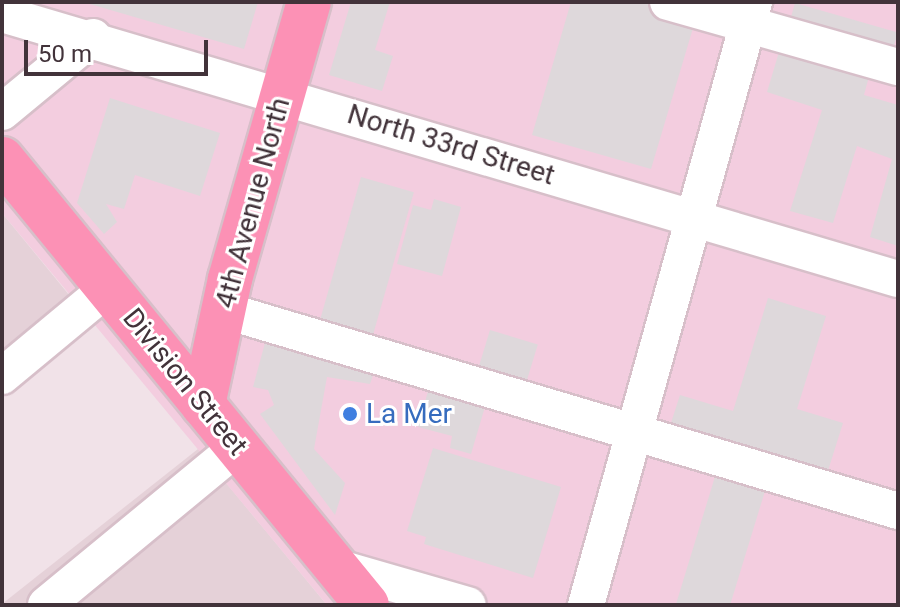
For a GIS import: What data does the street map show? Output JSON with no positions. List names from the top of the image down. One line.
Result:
{"streets":{"main road":["4th Avenue North","Division Street"],"street":["North 33rd Street"]},"crossings":[["North 33rd Street","4th Avenue North"],["4th Avenue North","Division Street"]],"places":["La Mer"],"scale_bar":"50 m"}
